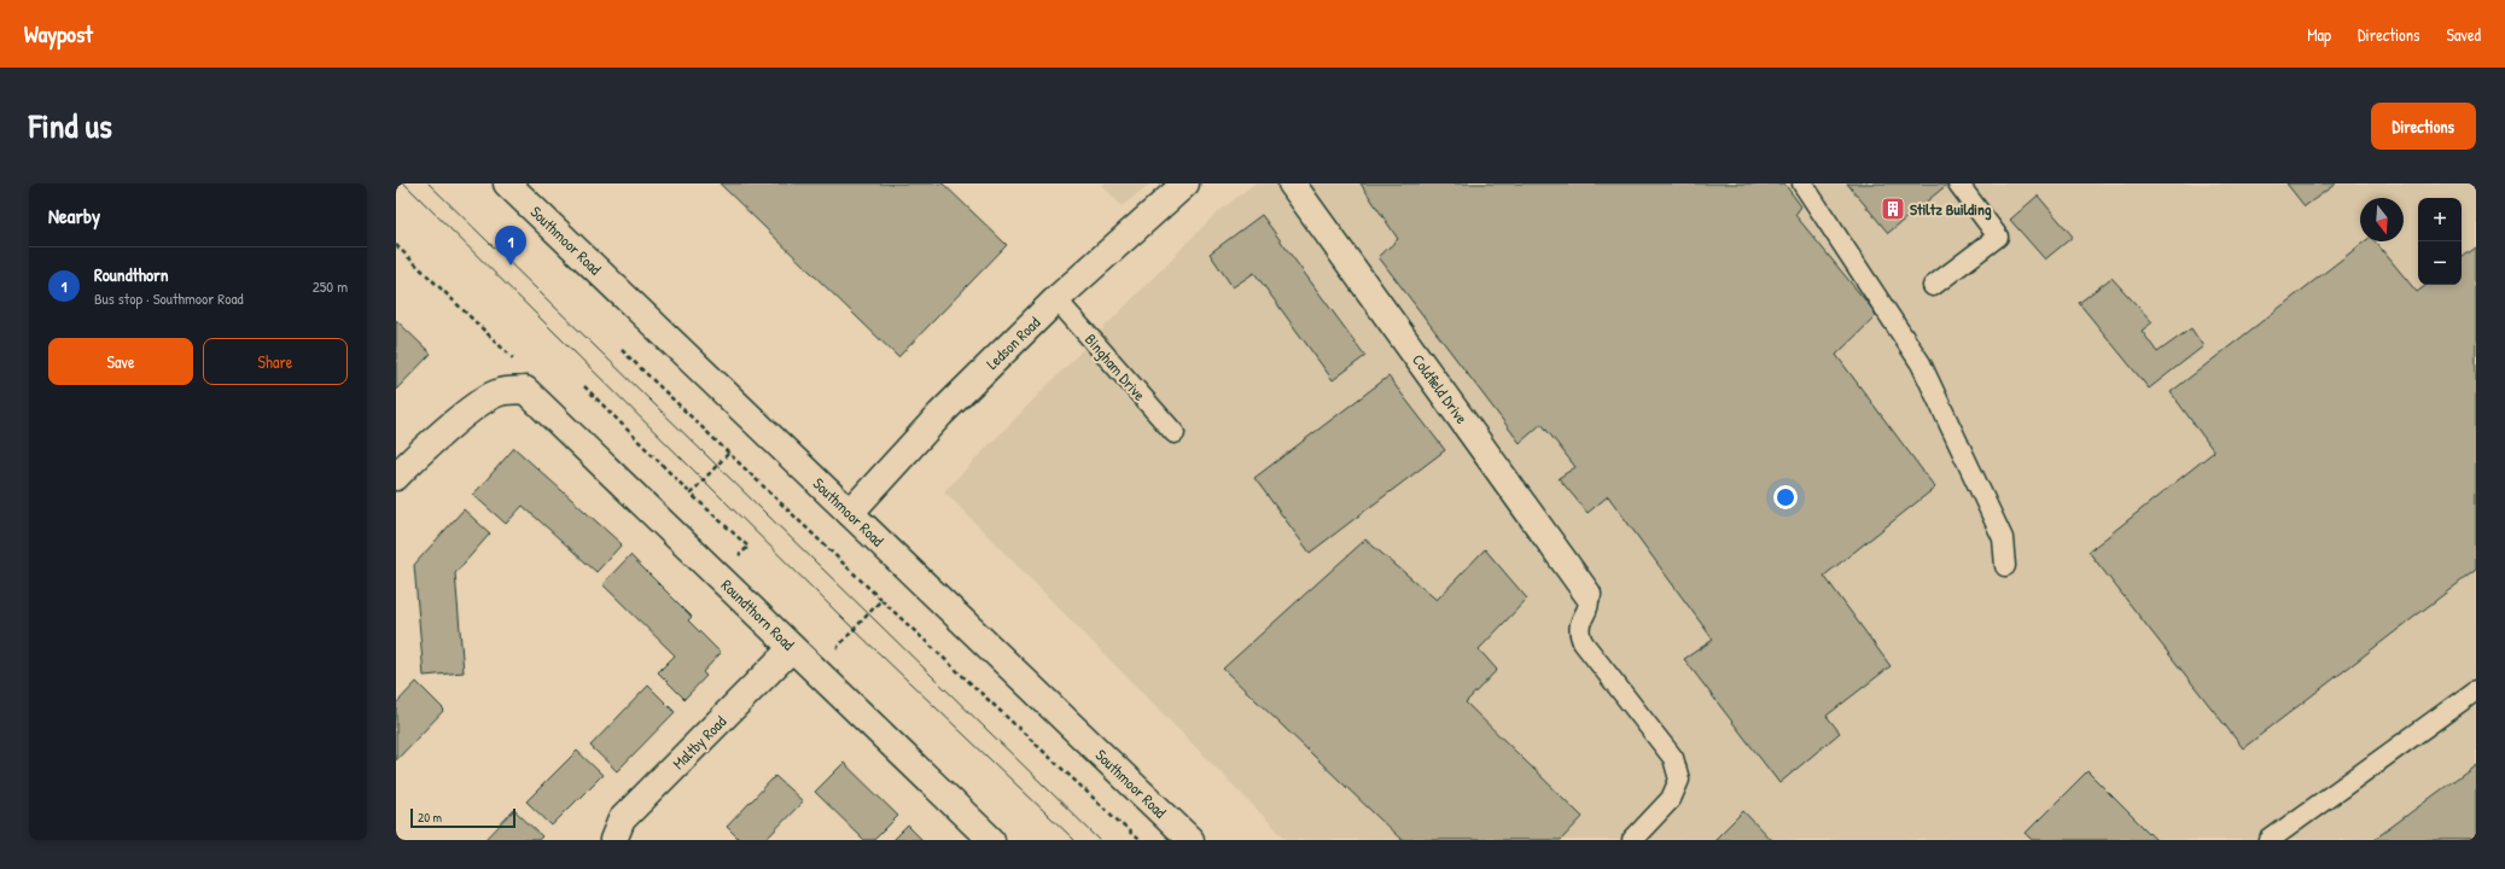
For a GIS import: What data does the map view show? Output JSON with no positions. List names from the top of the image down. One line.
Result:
{"streets":{"street":["Southmoor Road","Ledson Road","Coldfield Drive","Roundthorn Road","Maltby Road"],"lane":["Bingham Drive"]},"crossings":[["Southmoor Road","Ledson Road"],["Ledson Road","Bingham Drive"],["Roundthorn Road","Maltby Road"]],"places":{"building":["Stiltz Building"]},"scale_bar":"20 m","north":"bottom","page":{"header":"Waypost","nav":["Map","Directions","Saved"],"title":"Find us","buttons":["Directions",["Save","Share"]],"heading":"Nearby","map_buttons":["+","−"],"pins":"1","list":[{"mark":"1","name":"Roundthorn","note":"Bus stop · Southmoor Road","value":"250 m"}],"scale":"20 m"}}
